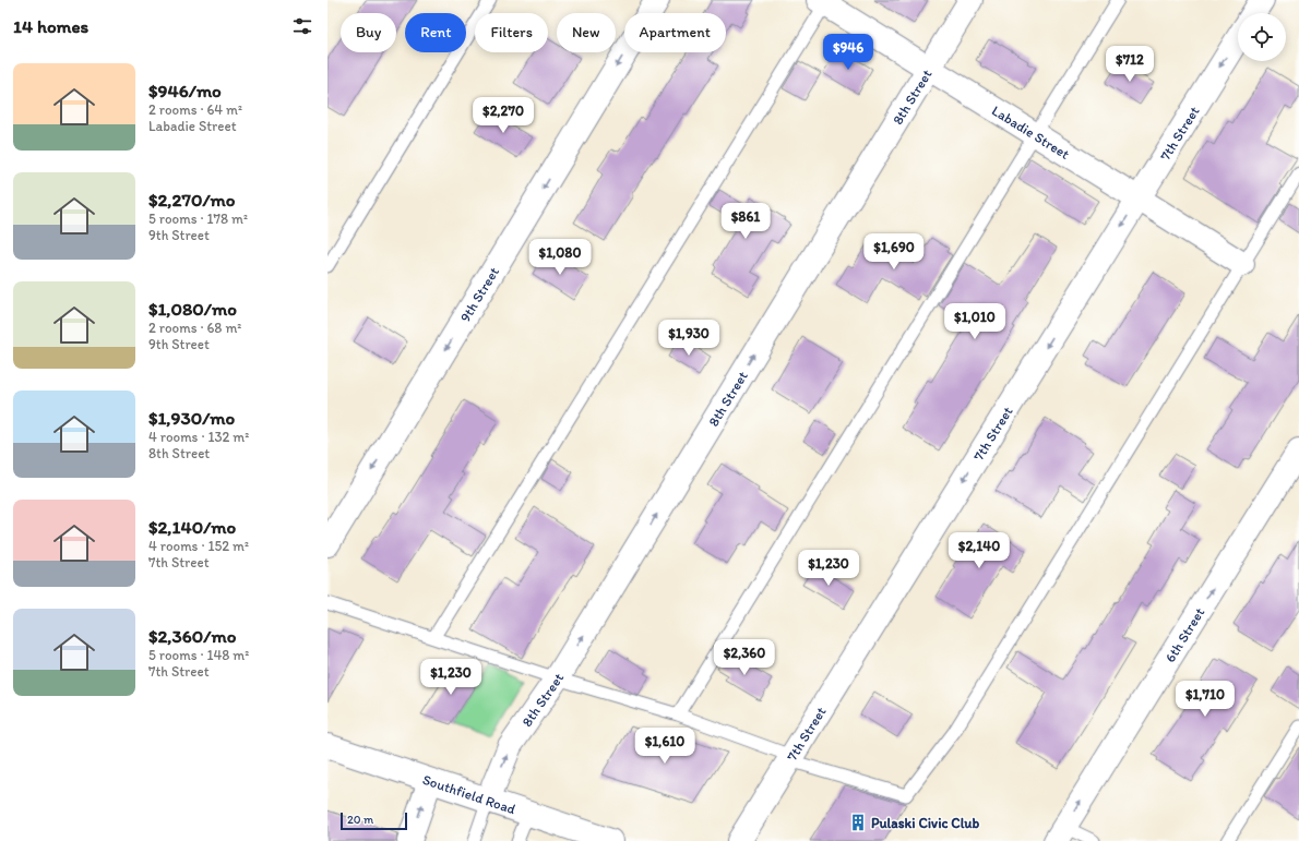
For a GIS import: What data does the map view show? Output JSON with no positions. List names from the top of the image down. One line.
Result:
{"streets":{"street":["8th Street","Labadie Street","7th Street","9th Street","6th Street","Southfield Road"]},"crossings":[["8th Street","Labadie Street"],["8th Street","Southfield Road"],["Labadie Street","7th Street"]],"one_way":["8th Street","7th Street","9th Street","6th Street"],"places":{"building":["Pulaski Civic Club"]},"scale_bar":"20 m","page":{"heading":"14 homes","chip":["Buy","Rent","Filters","New","Apartment"],"price":["$946","$712","$2,270","$861","$1,690","$1,080","$1,010","$1,930","$2,140","$1,230","$2,360","$1,230","$1,710","$1,610"],"list":[{"name":"$946/mo","note":"2 rooms · 64 m² · Labadie Street"},{"name":"$2,270/mo","note":"5 rooms · 178 m² · 9th Street"},{"name":"$1,080/mo","note":"2 rooms · 68 m² · 9th Street"},{"name":"$1,930/mo","note":"4 rooms · 132 m² · 8th Street"},{"name":"$2,140/mo","note":"4 rooms · 152 m² · 7th Street"},{"name":"$2,360/mo","note":"5 rooms · 148 m² · 7th Street"}],"scale":"20 m"}}
